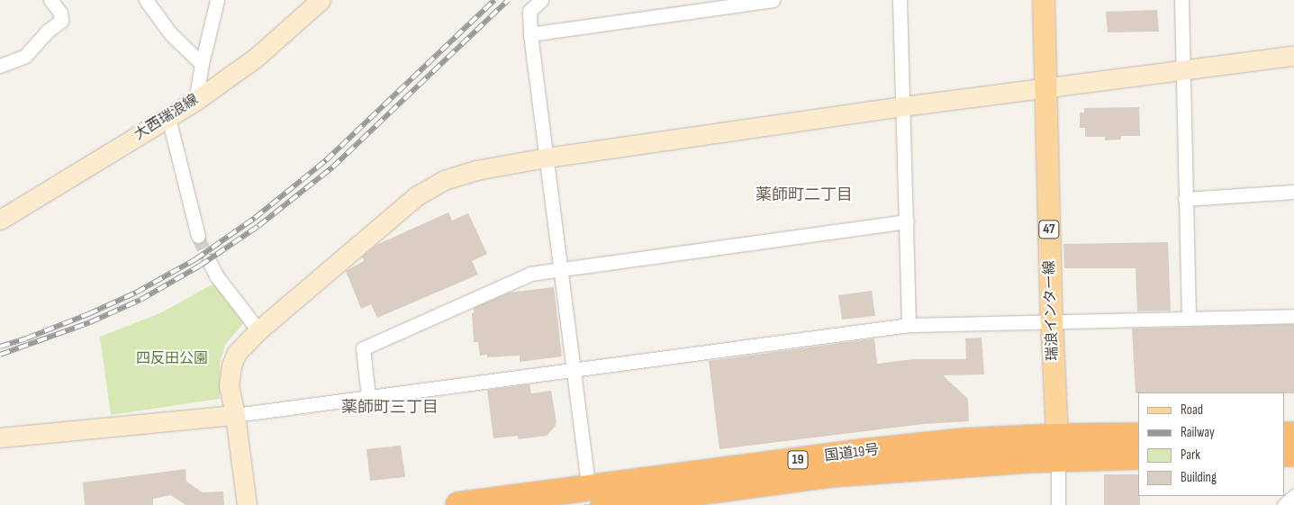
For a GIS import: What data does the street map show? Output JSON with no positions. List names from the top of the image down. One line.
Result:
{"streets":{"highway":["国道19号","19"],"main road":["47","瑞浪インター線"],"street":["大西瑞浪線"]},"crossings":[["瑞浪インター線","国道19号"]],"districts":["薬師町二丁目","薬師町三丁目"],"parks":["四反田公園"],"legend":["Road","Railway","Park","Building"]}
